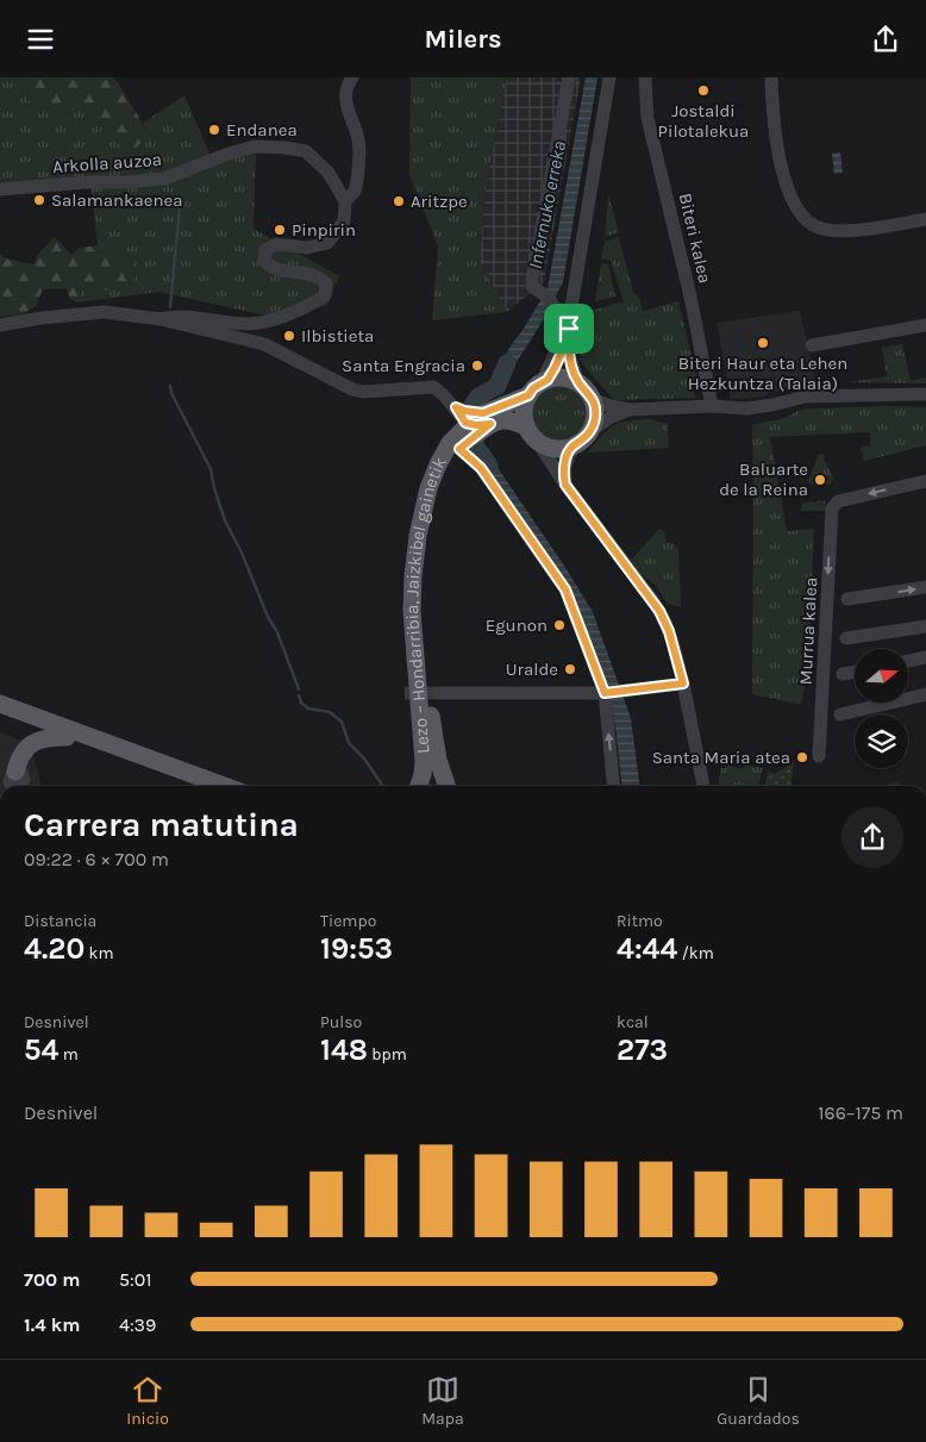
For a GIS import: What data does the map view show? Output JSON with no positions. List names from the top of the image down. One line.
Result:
{"streets":{"main road":["Lezo – Hondarribia, Jaizkibel gainetik"],"street":["Arkolla auzoa","Biteri kalea","Murrua kalea"]},"one_way":["Murrua kalea"],"water":["Infernuko erreka"],"places":["Jostaldi Pilotalekua","Endanea","Salamankaenea","Aritzpe","Pinpirin","Ilbistieta","Biteri Haur eta Lehen Hezkuntza (Talaia)","Santa Engracia","Baluarte de la Reina","Egunon","Uralde","Santa Maria atea"],"north":"right","page":{"header":"Milers","heading":["Carrera matutina","09:22 · 6 × 700 m"],"stats":[["Distancia","4.20 km"],["Tiempo","19:53"],["Ritmo","4:44 /km"],["Desnivel","54 m"],["Pulso","148 bpm"],["kcal","273"]],"chart":["Desnivel","166–175 m"],"list":[{"name":"700 m","note":"5:01"},{"name":"1.4 km","note":"4:39"}],"tabs":["Inicio","Mapa","Guardados"]}}
